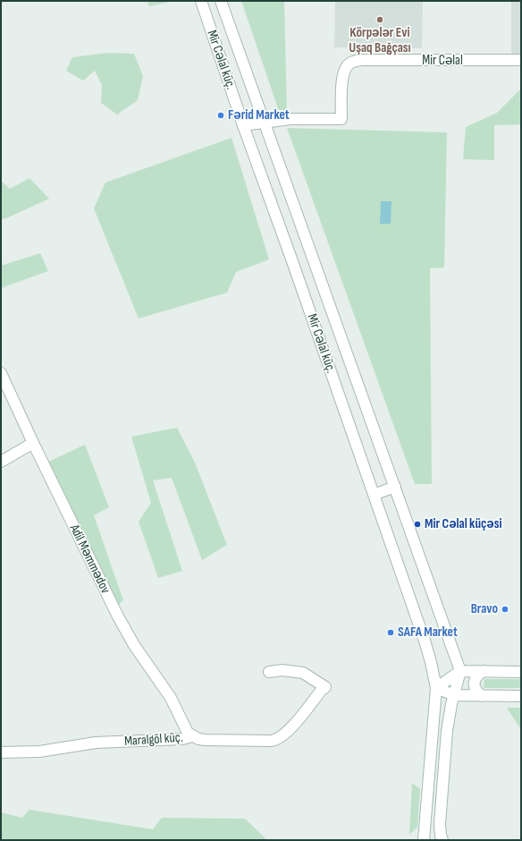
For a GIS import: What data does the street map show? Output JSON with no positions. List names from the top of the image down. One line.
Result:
{"streets":{"street":["Mir Cəlal küç.","Mir Cəlal","Adil Məmmədov","Maralgöl küç."]},"crossings":[["Mir Cəlal küç.","Mir Cəlal"],["Adil Məmmədov","Maralgöl küç."]],"places":["Körpələr Evi Uşaq Bağçası","Fərid Market","Mir Cəlal küçəsi","Bravo","SAFA Market"]}
